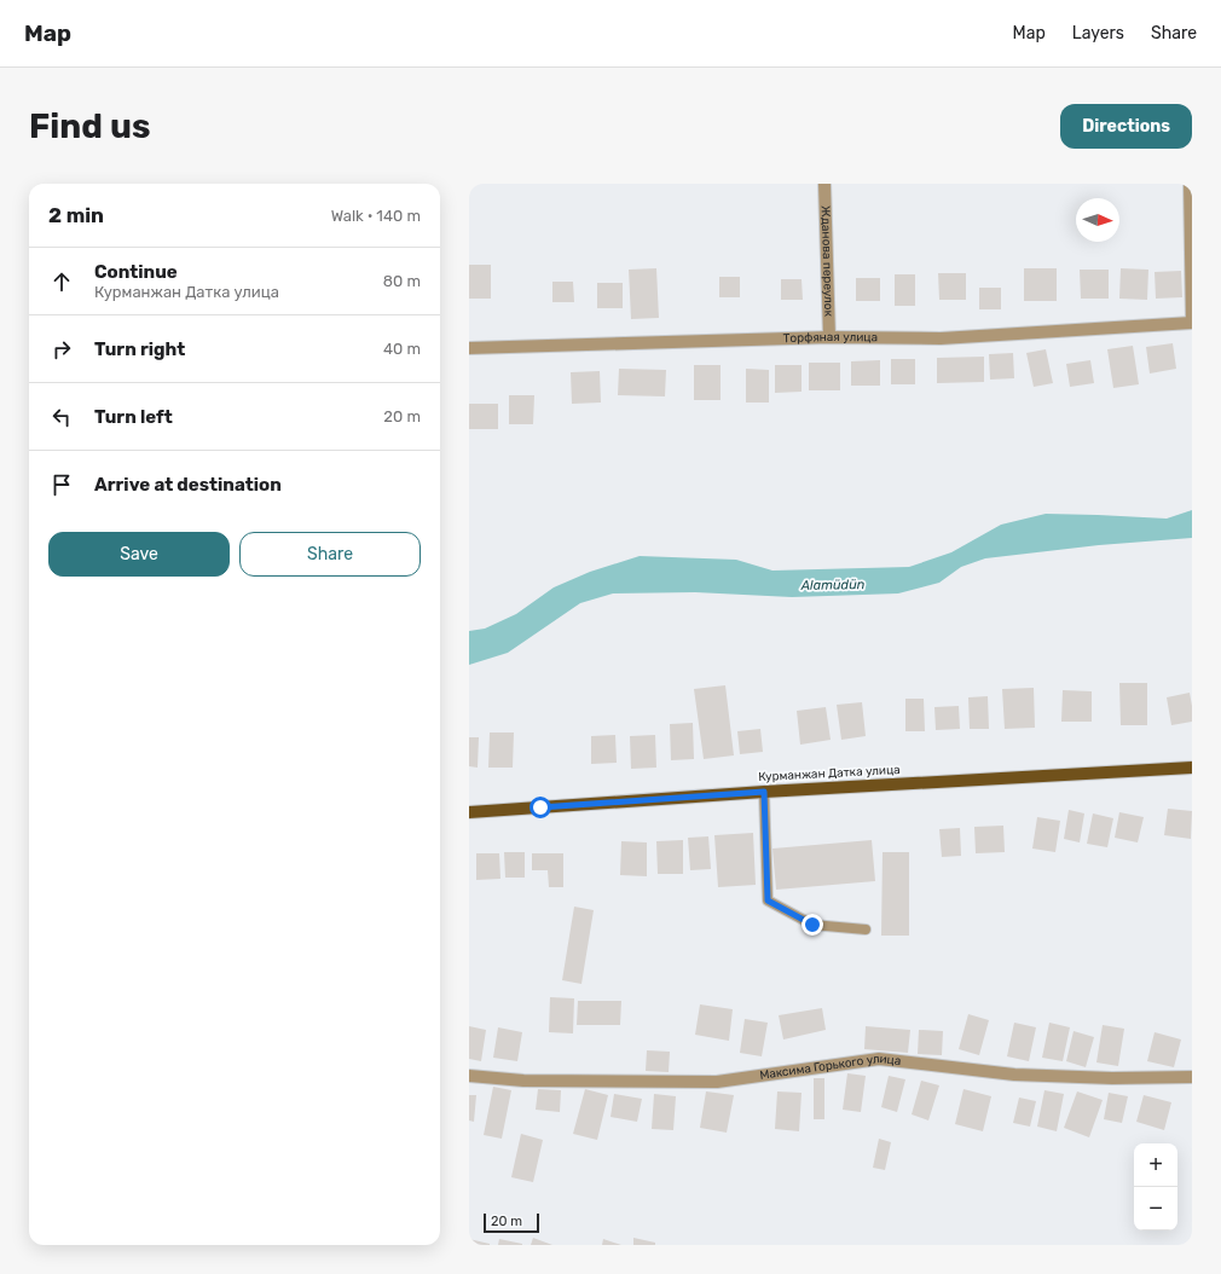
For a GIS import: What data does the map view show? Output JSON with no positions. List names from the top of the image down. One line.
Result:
{"streets":{"main road":["Курманжан Датка улица"],"street":["Жданова переулок","Торфяная улица","Максима Горького улица"]},"crossings":[["Жданова переулок","Торфяная улица"]],"water":["Alamüdün"],"scale_bar":"20 m","north":"right","page":{"header":"Map","nav":["Map","Layers","Share"],"buttons":["Directions",["Save","Share"]],"title":"Find us","heading":["2 min","Walk · 140 m"],"list":[["Continue","Курманжан Датка улица","80 m"],["Turn right","40 m"],["Turn left","20 m"],"Arrive at destination"],"map_buttons":["+","−"],"scale":"20 m"}}
